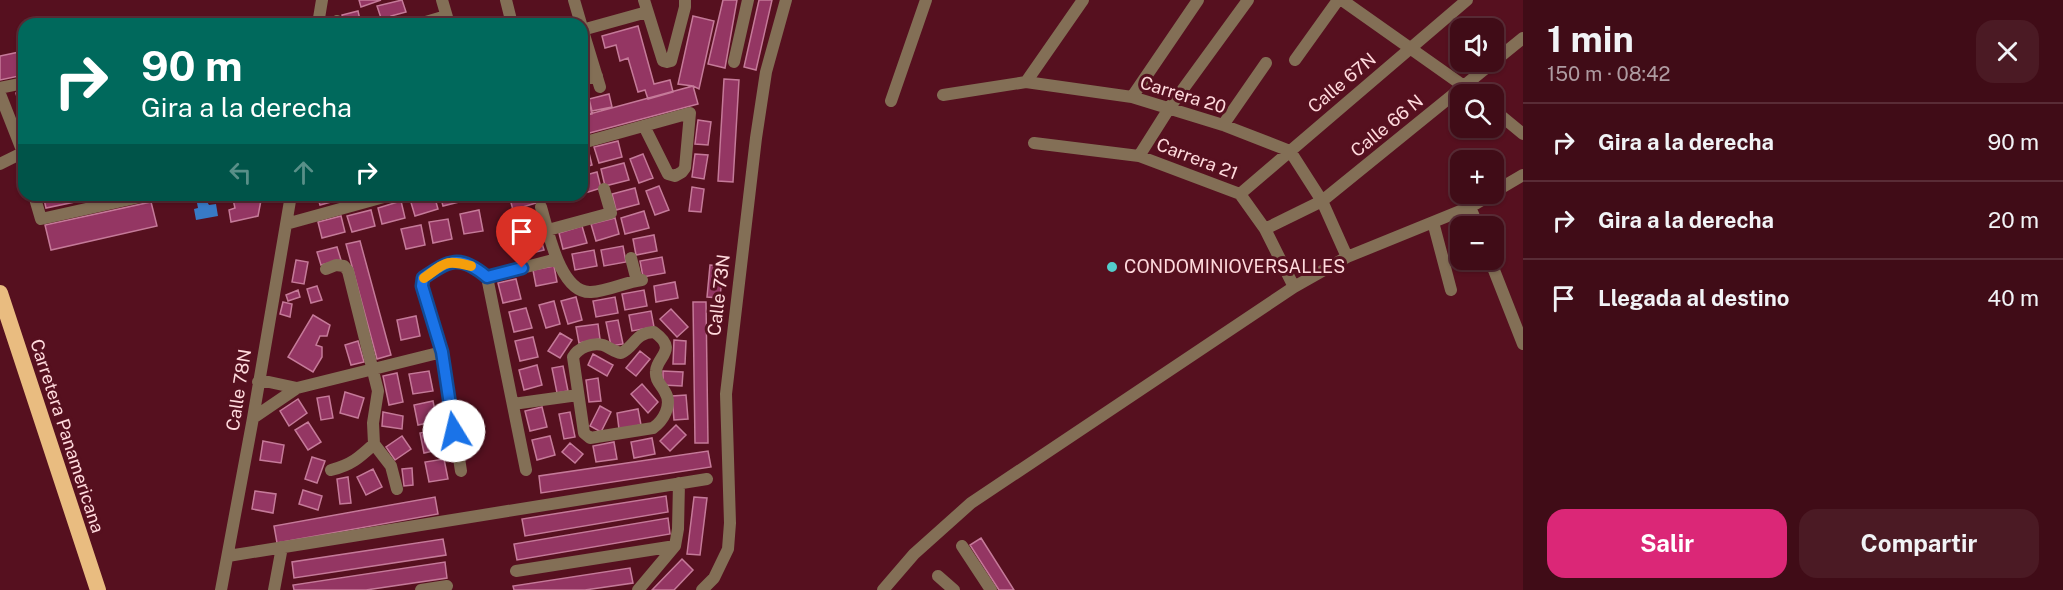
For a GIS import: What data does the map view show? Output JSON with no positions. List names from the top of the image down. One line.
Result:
{"streets":{"highway":["Carretera Panamericana"],"street":["Calle 67N","Carrera 20","Calle 66 N","Carrera 21","Calle 73N","Calle 78N"]},"crossings":[["Calle 67N","Carrera 20"],["Calle 67N","Carrera 21"],["Calle 66 N","Carrera 21"]],"places":["CONDOMINIOVERSALLES"],"page":{"heading":["1 min","150 m · 08:42"],"map_buttons":["+","−"],"turn":["90 m","Gira a la derecha"],"list":[{"name":"Gira a la derecha","value":"90 m"},{"name":"Gira a la derecha","value":"20 m"},{"name":"Llegada al destino","value":"40 m"}],"buttons":["Salir","Compartir"]}}
